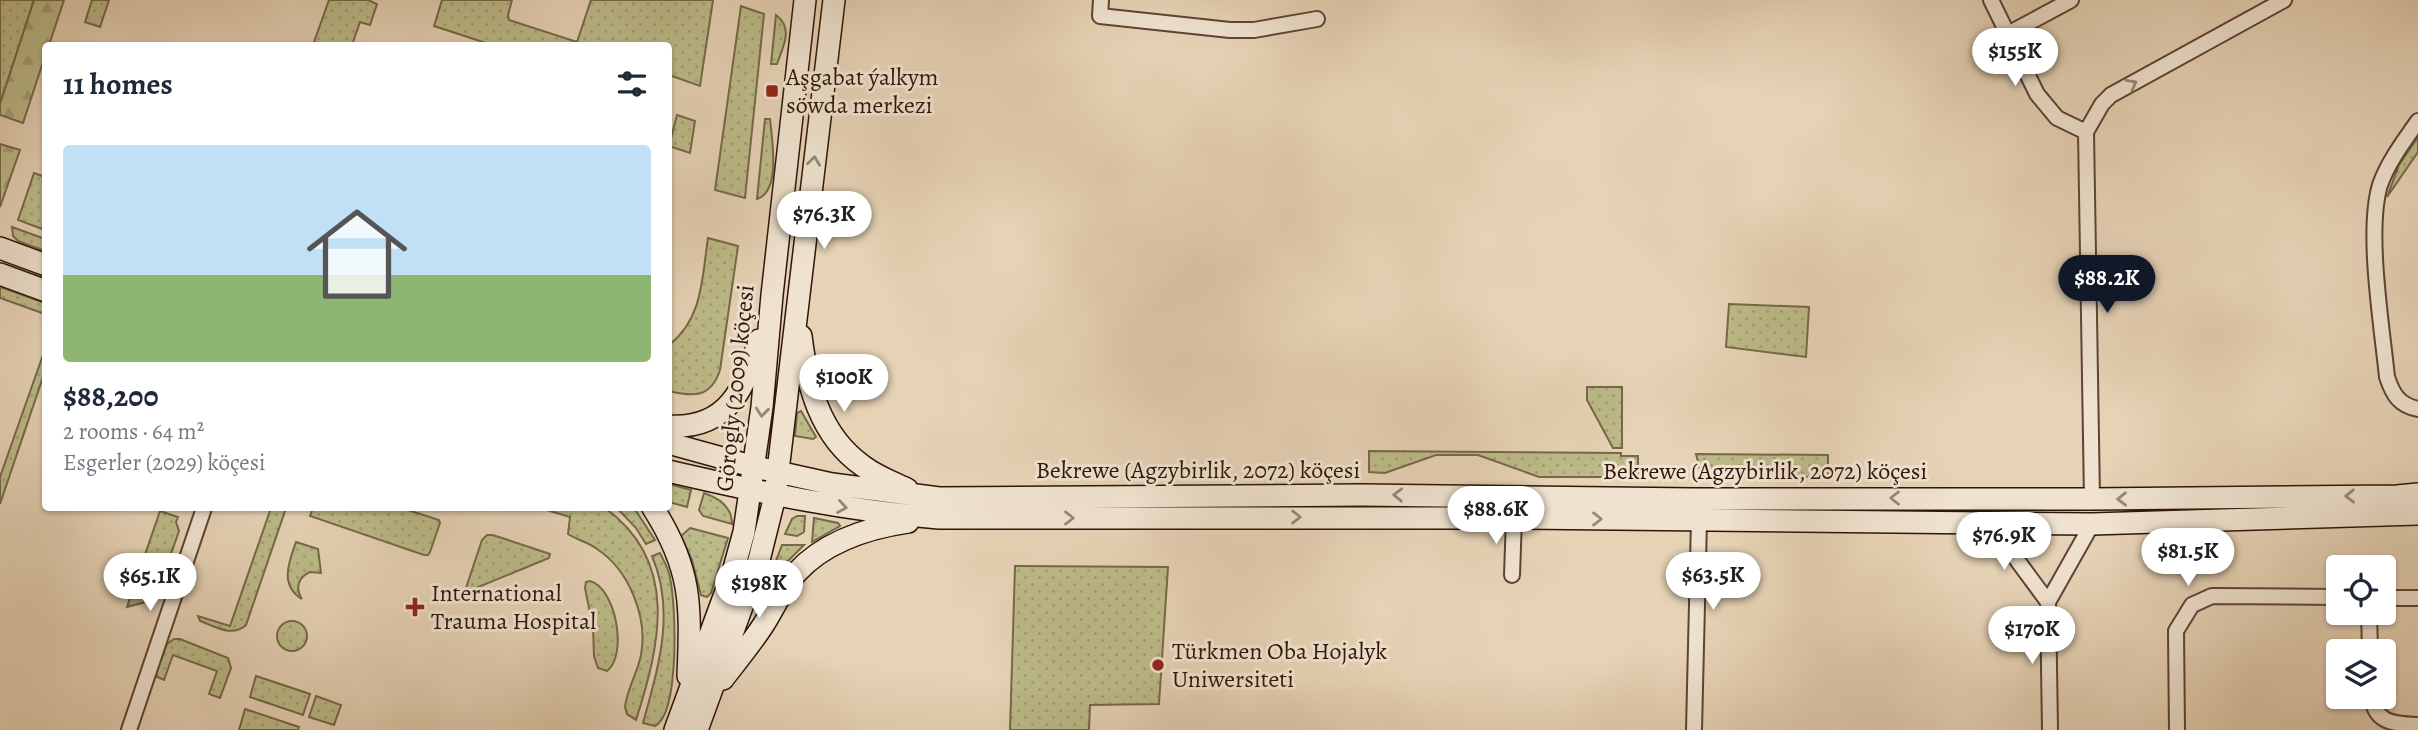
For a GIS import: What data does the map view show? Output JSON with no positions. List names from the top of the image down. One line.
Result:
{"streets":{"main road":["Görogly (2009) köçesi","Bekrewe (Agzybirlik, 2072) köçesi"]},"crossings":[["Görogly (2009) köçesi","Bekrewe (Agzybirlik, 2072) köçesi"]],"places":{"transit":["Aşgabat ýalkym söwda merkezi"],"health":["International Trauma Hospital"],"other":["Türkmen Oba Hojalyk Uniwersiteti"]},"page":{"price":["$155K","$76.3K","$88.2K","$100K","$88.6K","$76.9K","$81.5K","$63.5K","$65.1K","$198K","$170K"],"heading":"11 homes","list":[{"name":"$88,200","note":"2 rooms · 64 m² · Esgerler (2029) köçesi"}]}}
